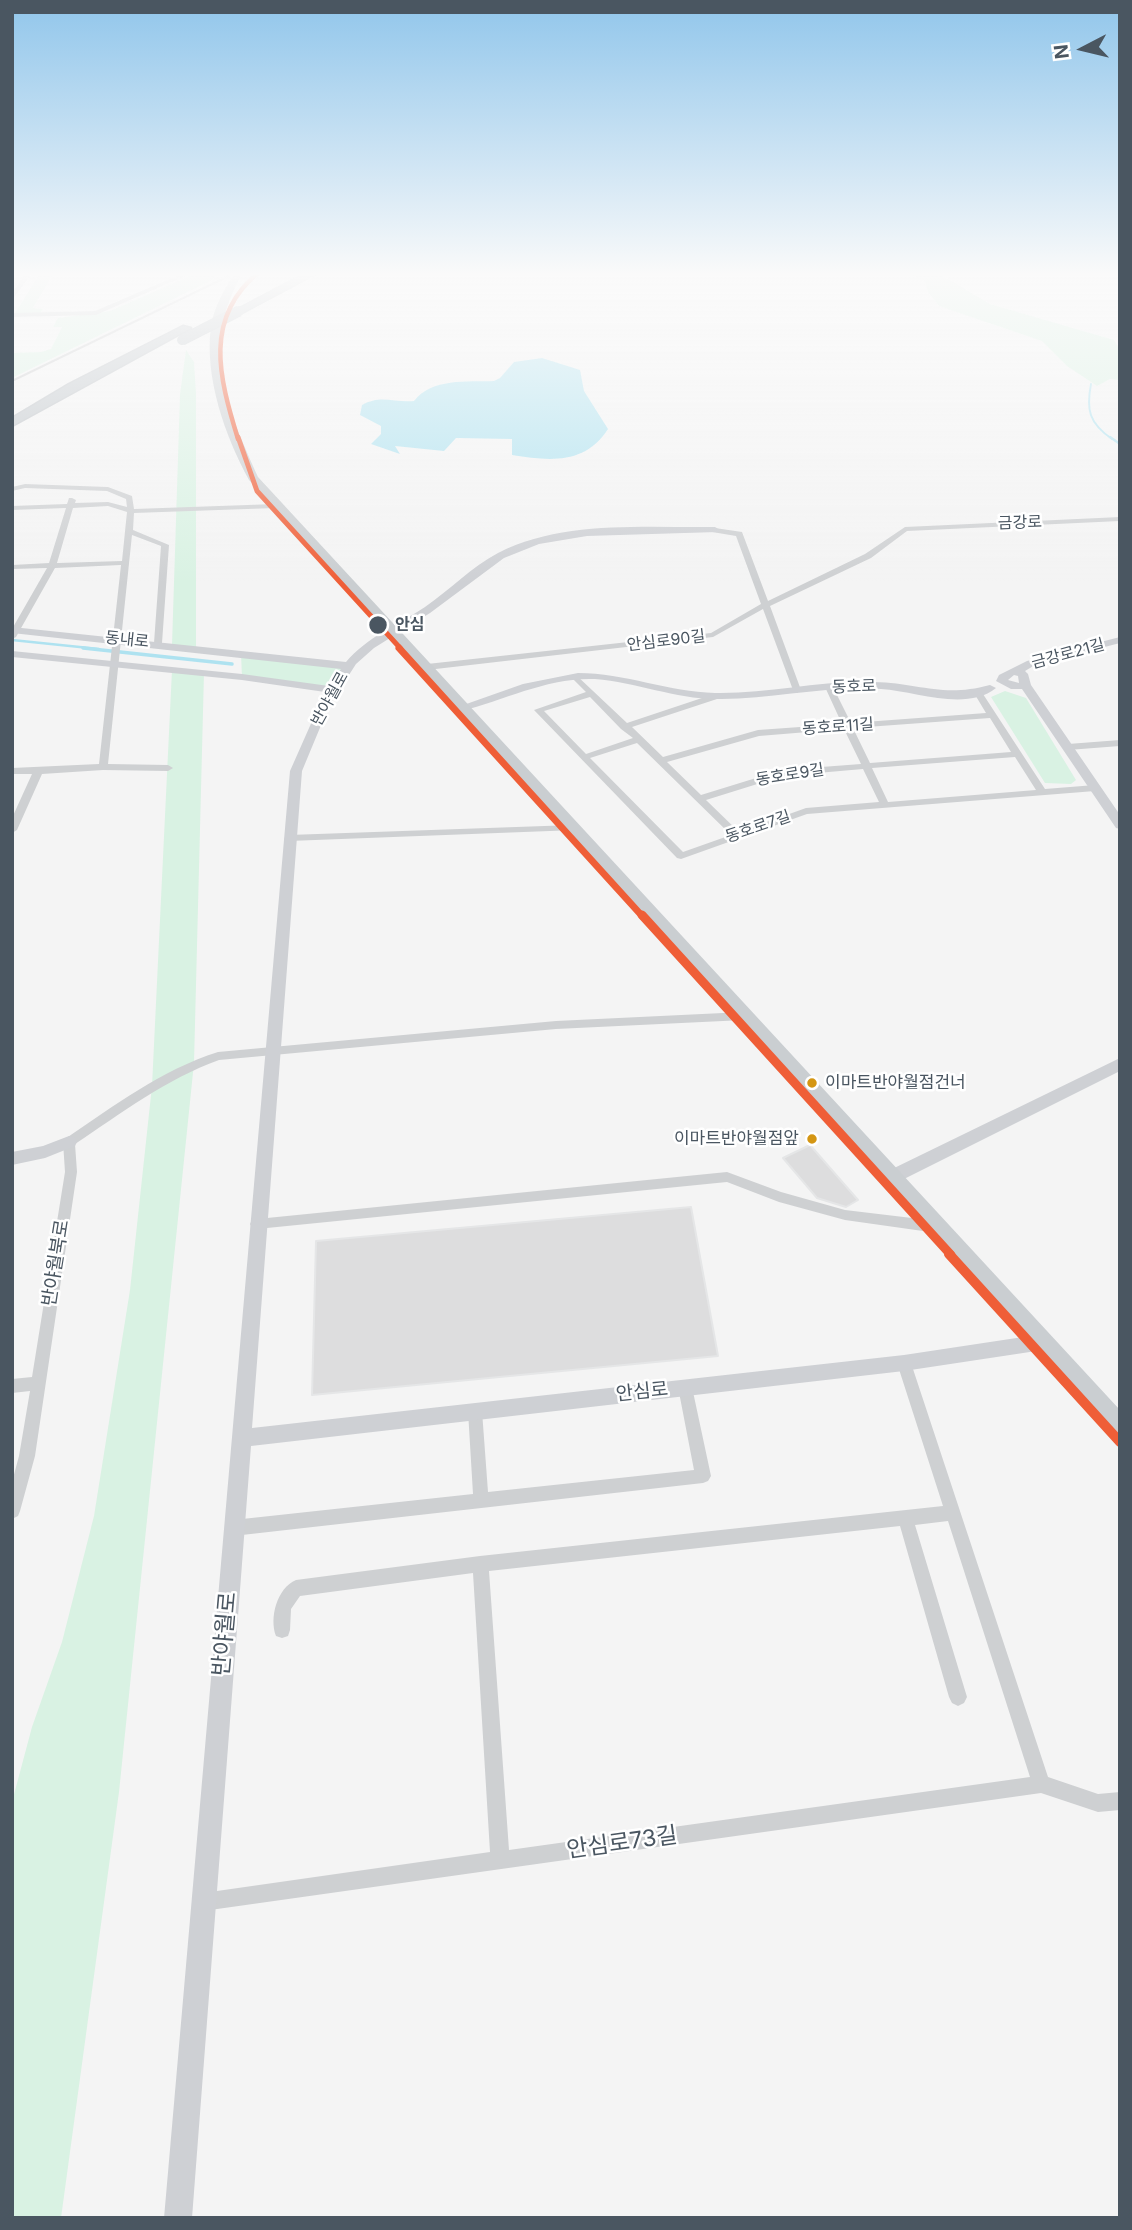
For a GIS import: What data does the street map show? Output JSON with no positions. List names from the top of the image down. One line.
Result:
{"streets":{"street":["금강로","동내로","안심로90길","금강로21길","동호로","반야월로","동호로11길","동호로9길","동호로7길","반야월북로","안심로","안심로73길"]},"crossings":[["금강로","안심로90길"],["동내로","반야월로"],["금강로21길","동호로"],["반야월로","안심로"],["반야월로","안심로73길"]],"places":["안심","이마트반야월점건너","이마트반야월점앞"],"north":"left"}
